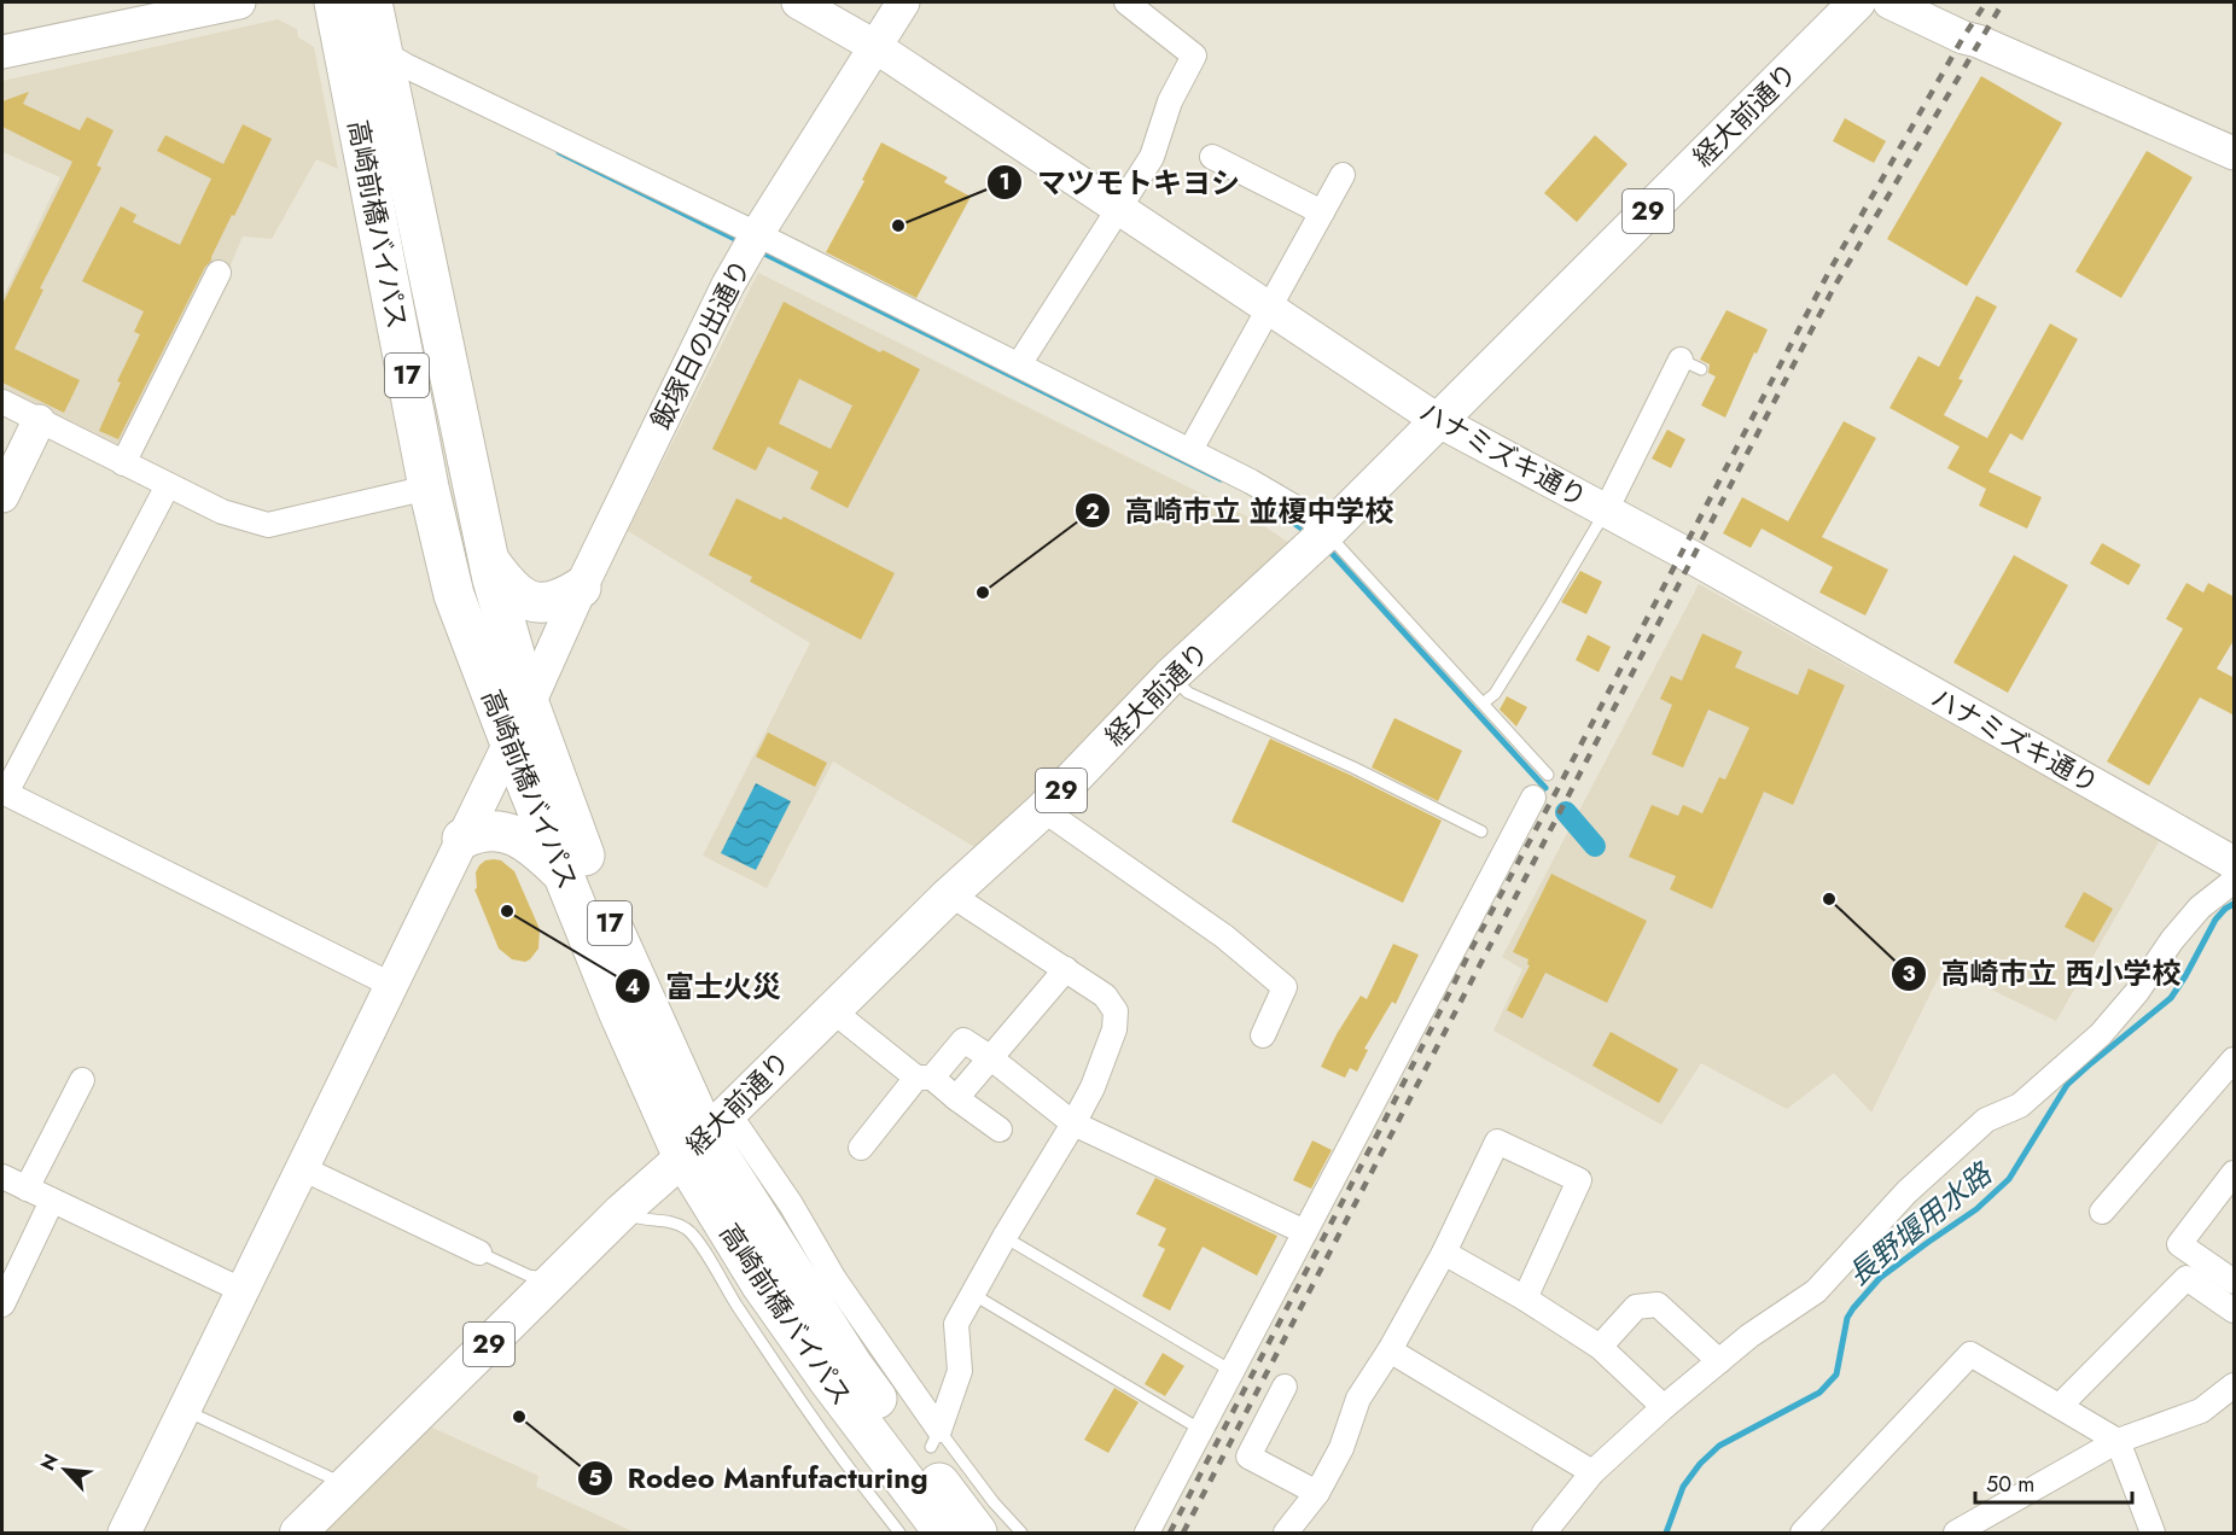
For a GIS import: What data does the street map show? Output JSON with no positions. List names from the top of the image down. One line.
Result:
{"streets":{"highway":["高崎前橋バイパス","17"],"main road":["経大前通り","29"],"street":["飯塚日の出通り","ハナミズキ通り"]},"crossings":[["経大前通り","高崎前橋バイパス"],["経大前通り","ハナミズキ通り"],["高崎前橋バイパス","飯塚日の出通り"],["飯塚日の出通り","ハナミズキ通り"]],"water":["長野堰用水路"],"places":["マツモトキヨシ","高崎市立 並榎中学校","高崎市立 西小学校","富士火災","Rodeo Manfufacturing"],"scale_bar":"50 m","north":"top left"}
